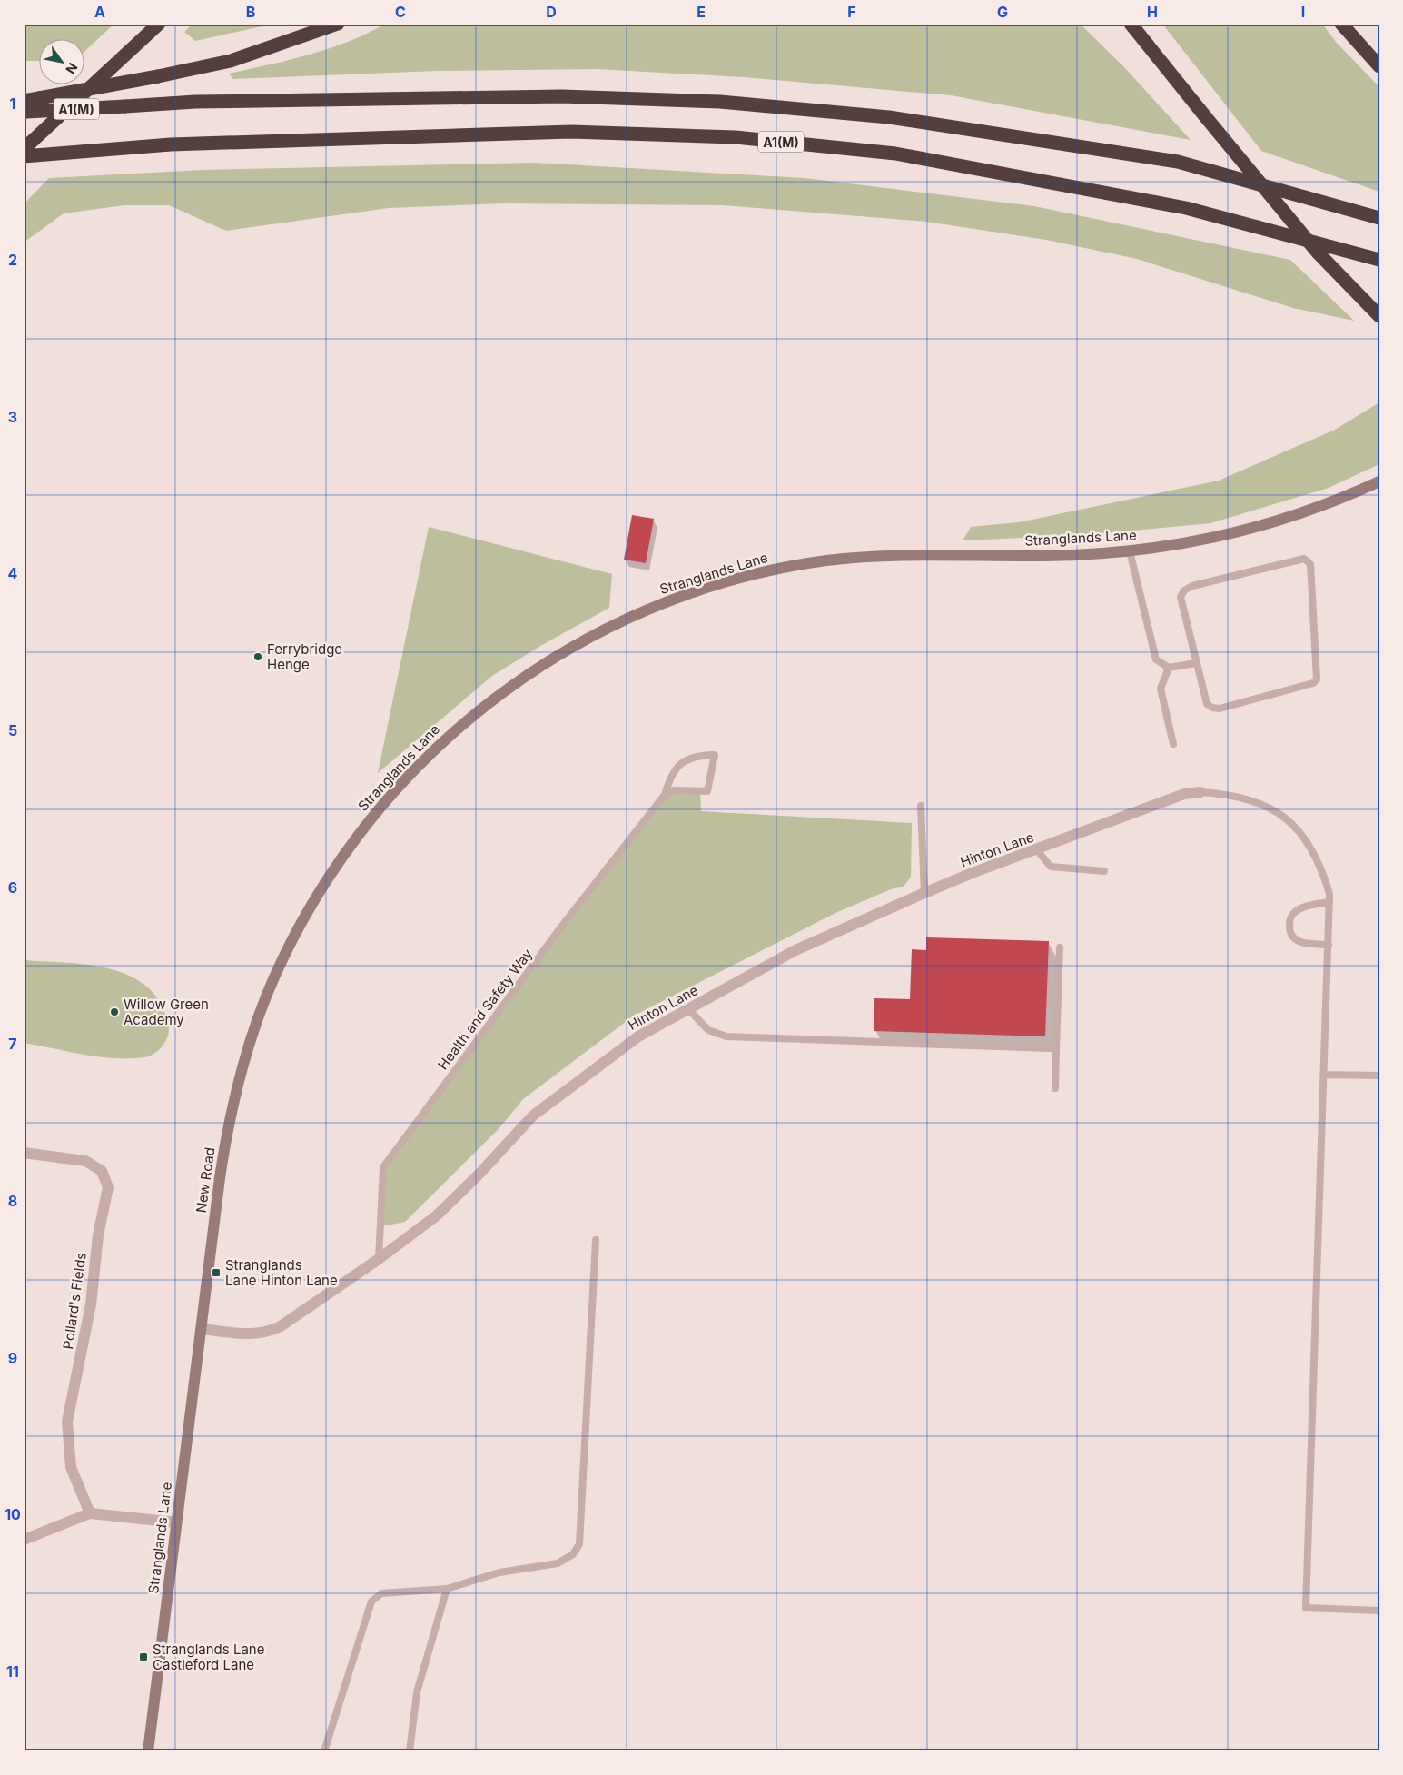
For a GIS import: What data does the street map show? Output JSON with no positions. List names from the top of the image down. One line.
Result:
{"streets":{"highway":["A1(M)"],"main road":["Stranglands Lane","New Road"],"street":["Hinton Lane","Pollard's Fields"],"lane":["Health and Safety Way"]},"crossings":[["Stranglands Lane","Hinton Lane"],["Stranglands Lane","New Road"],["Hinton Lane","Health and Safety Way"],["Hinton Lane","New Road"]],"places":{"other":["Ferrybridge Henge","Willow Green Academy"],"transit":["Stranglands Lane Hinton Lane","Stranglands Lane Castleford Lane"]},"north":"bottom right","grid":{"columns":["A","B","C","D","E","F","G","H","I"],"rows":["1","2","3","4","5","6","7","8","9","10","11"]}}
